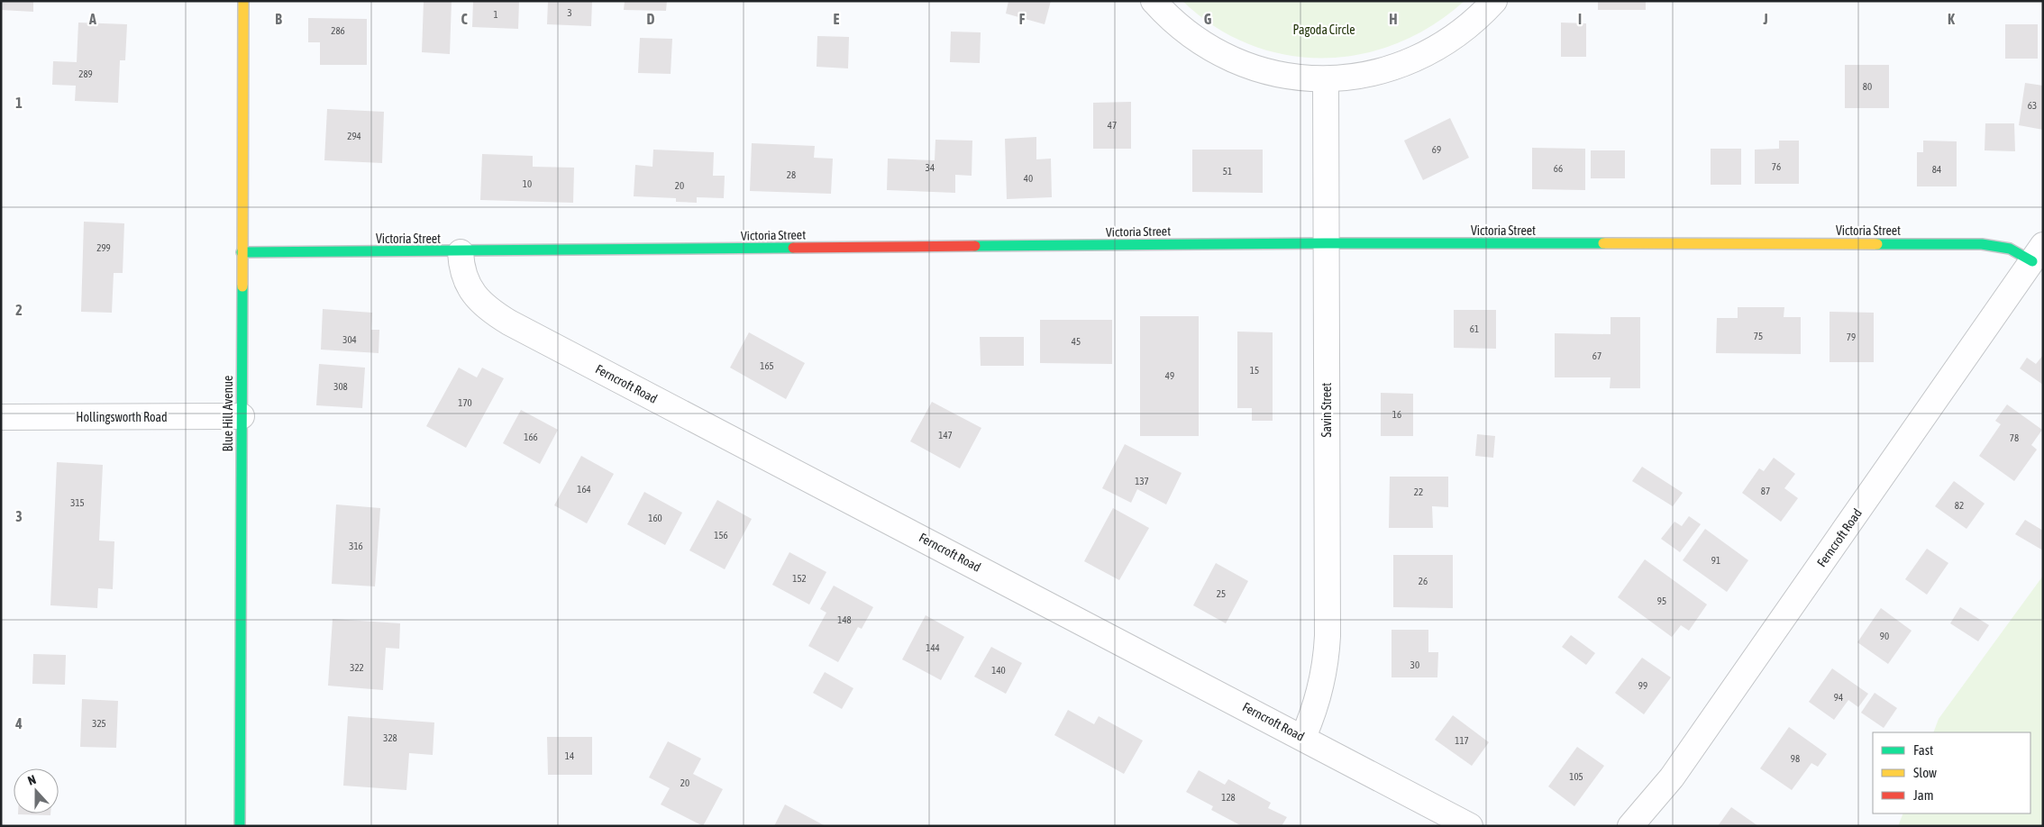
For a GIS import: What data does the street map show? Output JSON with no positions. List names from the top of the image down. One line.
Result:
{"streets":{"main road":["Victoria Street","Blue Hill Avenue"],"street":["Ferncroft Road","Savin Street","Hollingsworth Road"]},"crossings":[["Victoria Street","Ferncroft Road"],["Victoria Street","Savin Street"],["Victoria Street","Blue Hill Avenue"],["Ferncroft Road","Savin Street"],["Blue Hill Avenue","Hollingsworth Road"]],"parks":["Pagoda Circle"],"house_numbers":["3","1","286","289","80","63","47","294","69","76","34","66","84","51","28","40","10","20","299","61","75","79","304","45","67","165","15","49","308","170","16","147","166","78","137","164","87","22","315","82","160","156","316","91","152","26","25","95","148","90","144","30","322","140","99","94","325","328","117","14","98","105","20","128"],"legend":["Fast","Slow","Jam"],"north":"top","grid":{"columns":["A","B","C","D","E","F","G","H","I","J","K"],"rows":["1","2","3","4"]}}
